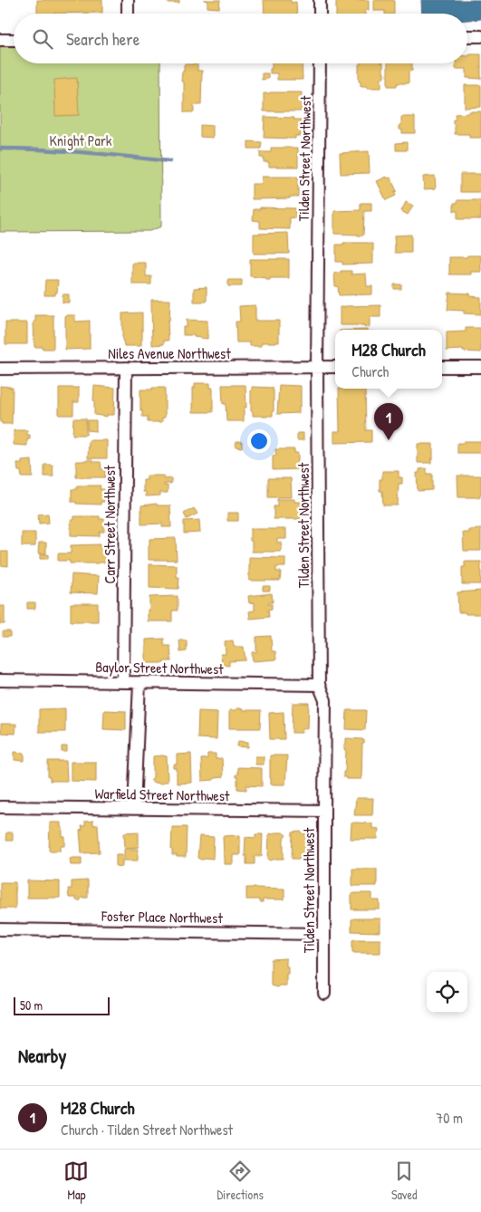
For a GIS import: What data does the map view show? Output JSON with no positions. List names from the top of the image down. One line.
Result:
{"streets":{"street":["Tilden Street Northwest","Niles Avenue Northwest","Carr Street Northwest","Baylor Street Northwest","Warfield Street Northwest","Foster Place Northwest"]},"crossings":[["Tilden Street Northwest","Niles Avenue Northwest"],["Tilden Street Northwest","Baylor Street Northwest"],["Tilden Street Northwest","Warfield Street Northwest"],["Tilden Street Northwest","Foster Place Northwest"],["Niles Avenue Northwest","Carr Street Northwest"],["Carr Street Northwest","Baylor Street Northwest"]],"parks":["Knight Park"],"scale_bar":"50 m","page":{"search":"Search here","popup":["M28 Church","Church"],"pins":"1","scale":"50 m","heading":"Nearby","list":[{"mark":"1","name":"M28 Church","note":"Church · Tilden Street Northwest","value":"70 m"}],"nav":["Map","Directions","Saved"]}}
